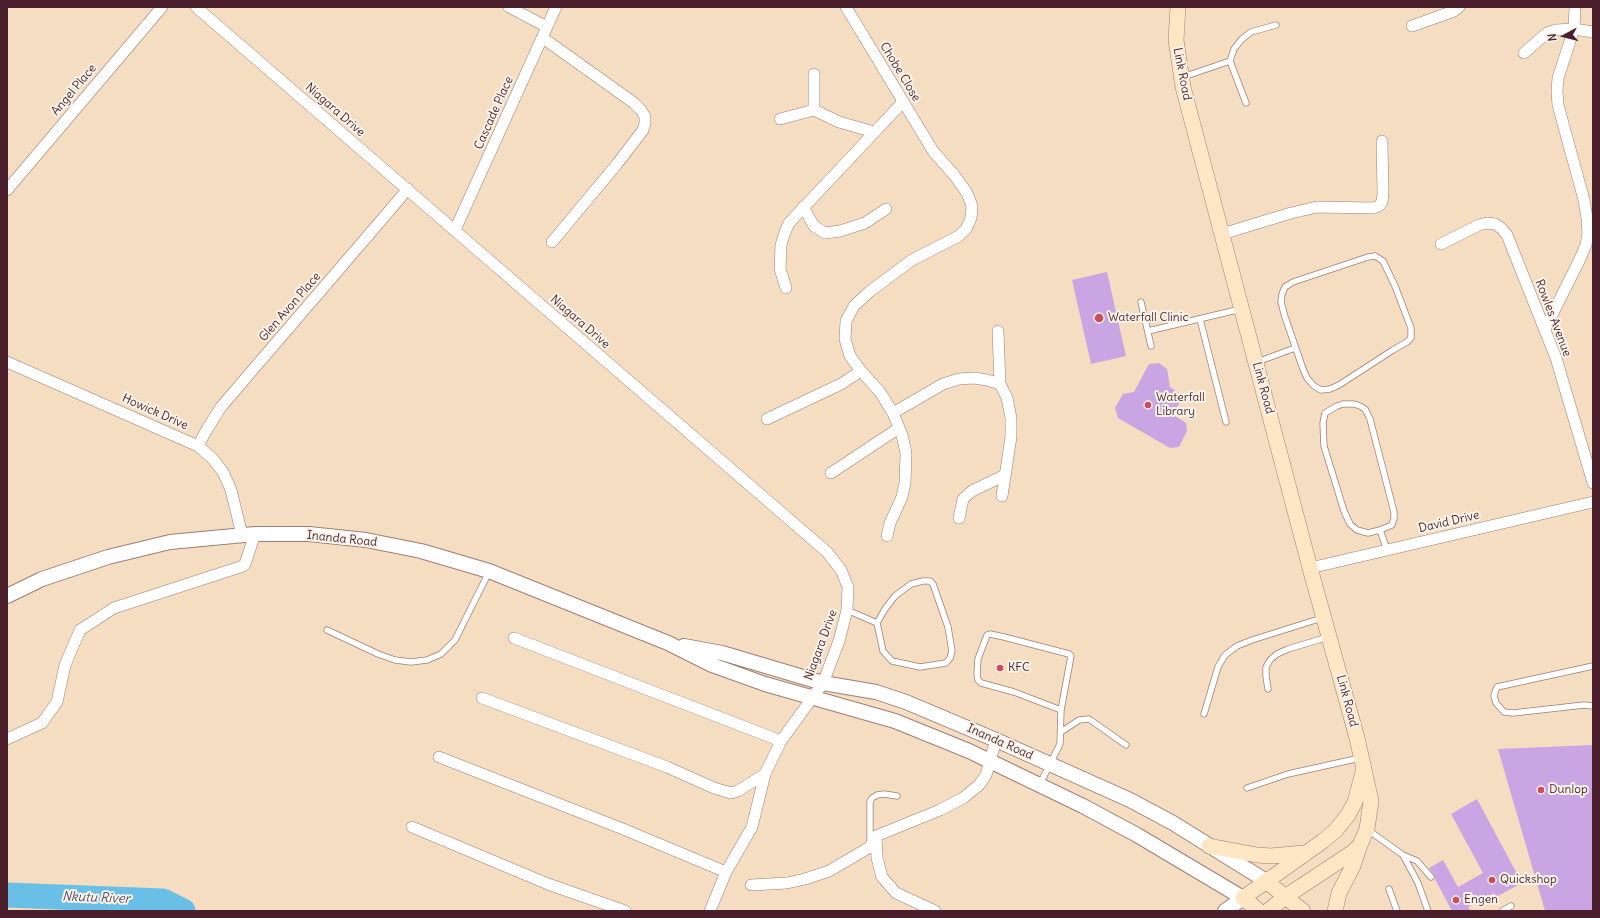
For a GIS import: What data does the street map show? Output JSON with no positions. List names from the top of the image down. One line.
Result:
{"streets":{"main road":["Link Road","Inanda Road"],"street":["Chobe Close","Angel Place","Niagara Drive","Cascade Place","Glen Avon Place","Rowles Avenue","Howick Drive","David Drive"]},"crossings":[["Link Road","David Drive"],["Link Road","Inanda Road"],["Niagara Drive","Cascade Place"],["Niagara Drive","Glen Avon Place"],["Niagara Drive","Inanda Road"],["Glen Avon Place","Howick Drive"],["Howick Drive","Inanda Road"]],"water":["Nkutu River"],"places":["Waterfall Clinic","Waterfall Library","KFC","Dunlop","Quickshop","Engen"],"north":"left"}
